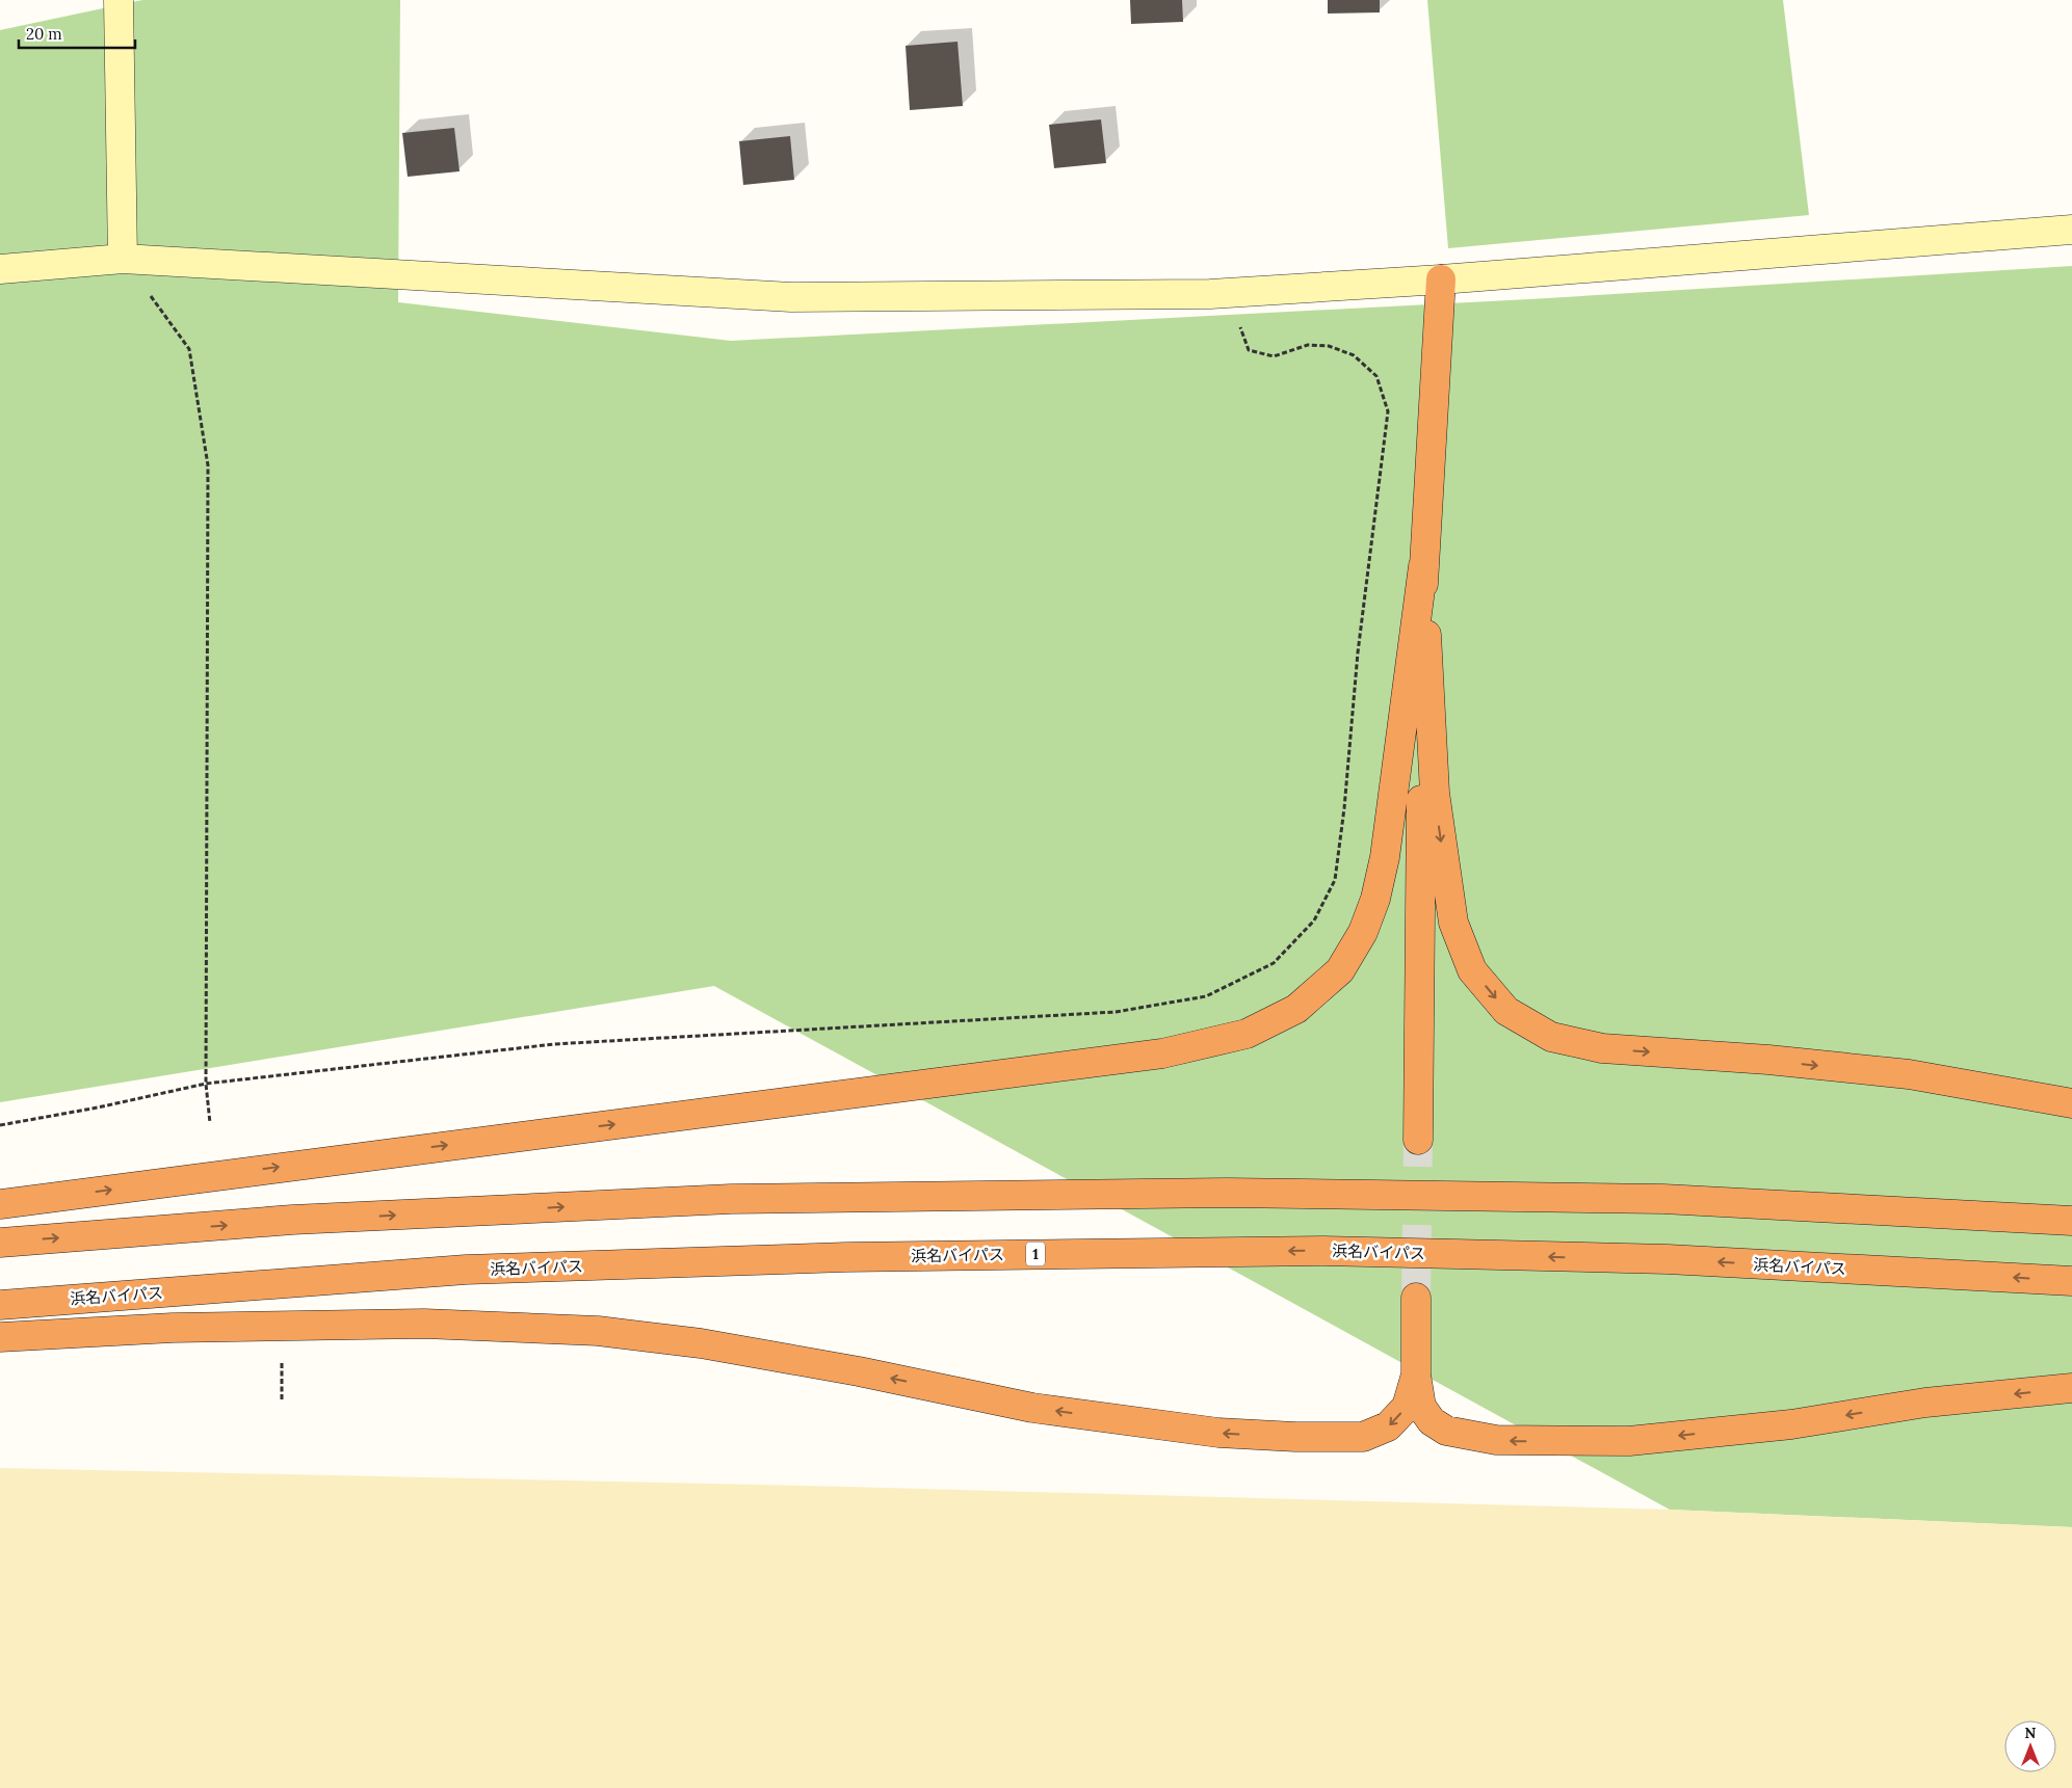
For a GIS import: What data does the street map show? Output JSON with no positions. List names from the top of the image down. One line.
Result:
{"streets":{"highway":["浜名バイパス","1"]},"scale_bar":"20 m","north":"top"}
